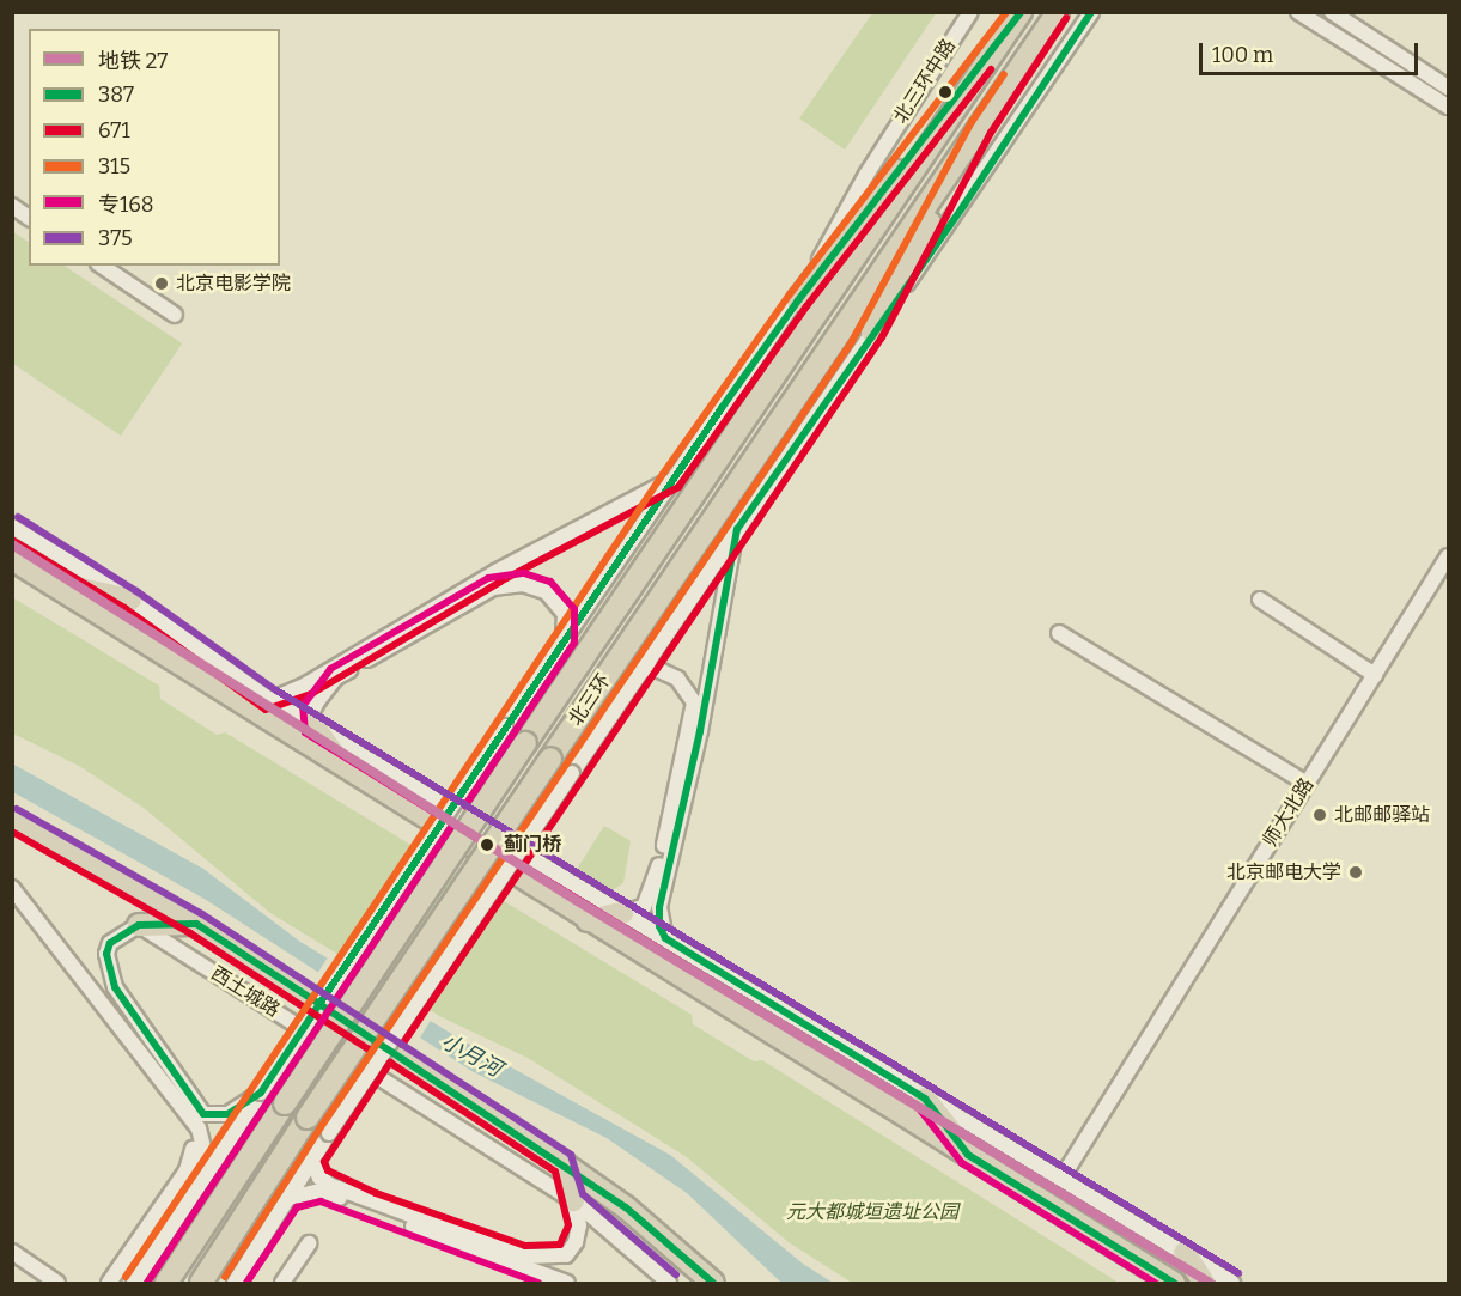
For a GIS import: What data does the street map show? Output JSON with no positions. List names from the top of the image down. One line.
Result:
{"streets":{"highway":["北三环","西土城路"],"street":["北三环中路","师大北路"]},"water":["小月河"],"parks":["元大都城垣遗址公园"],"places":["北京电影学院","北邮邮驿站","蓟门桥","北京邮电大学"],"lines":["transit line 387","transit line 315","transit line 671","transit line 375","metro line 27","transit line 专168"],"legend":["地铁 27","387","671","315","专168","375"],"scale_bar":"100 m"}
